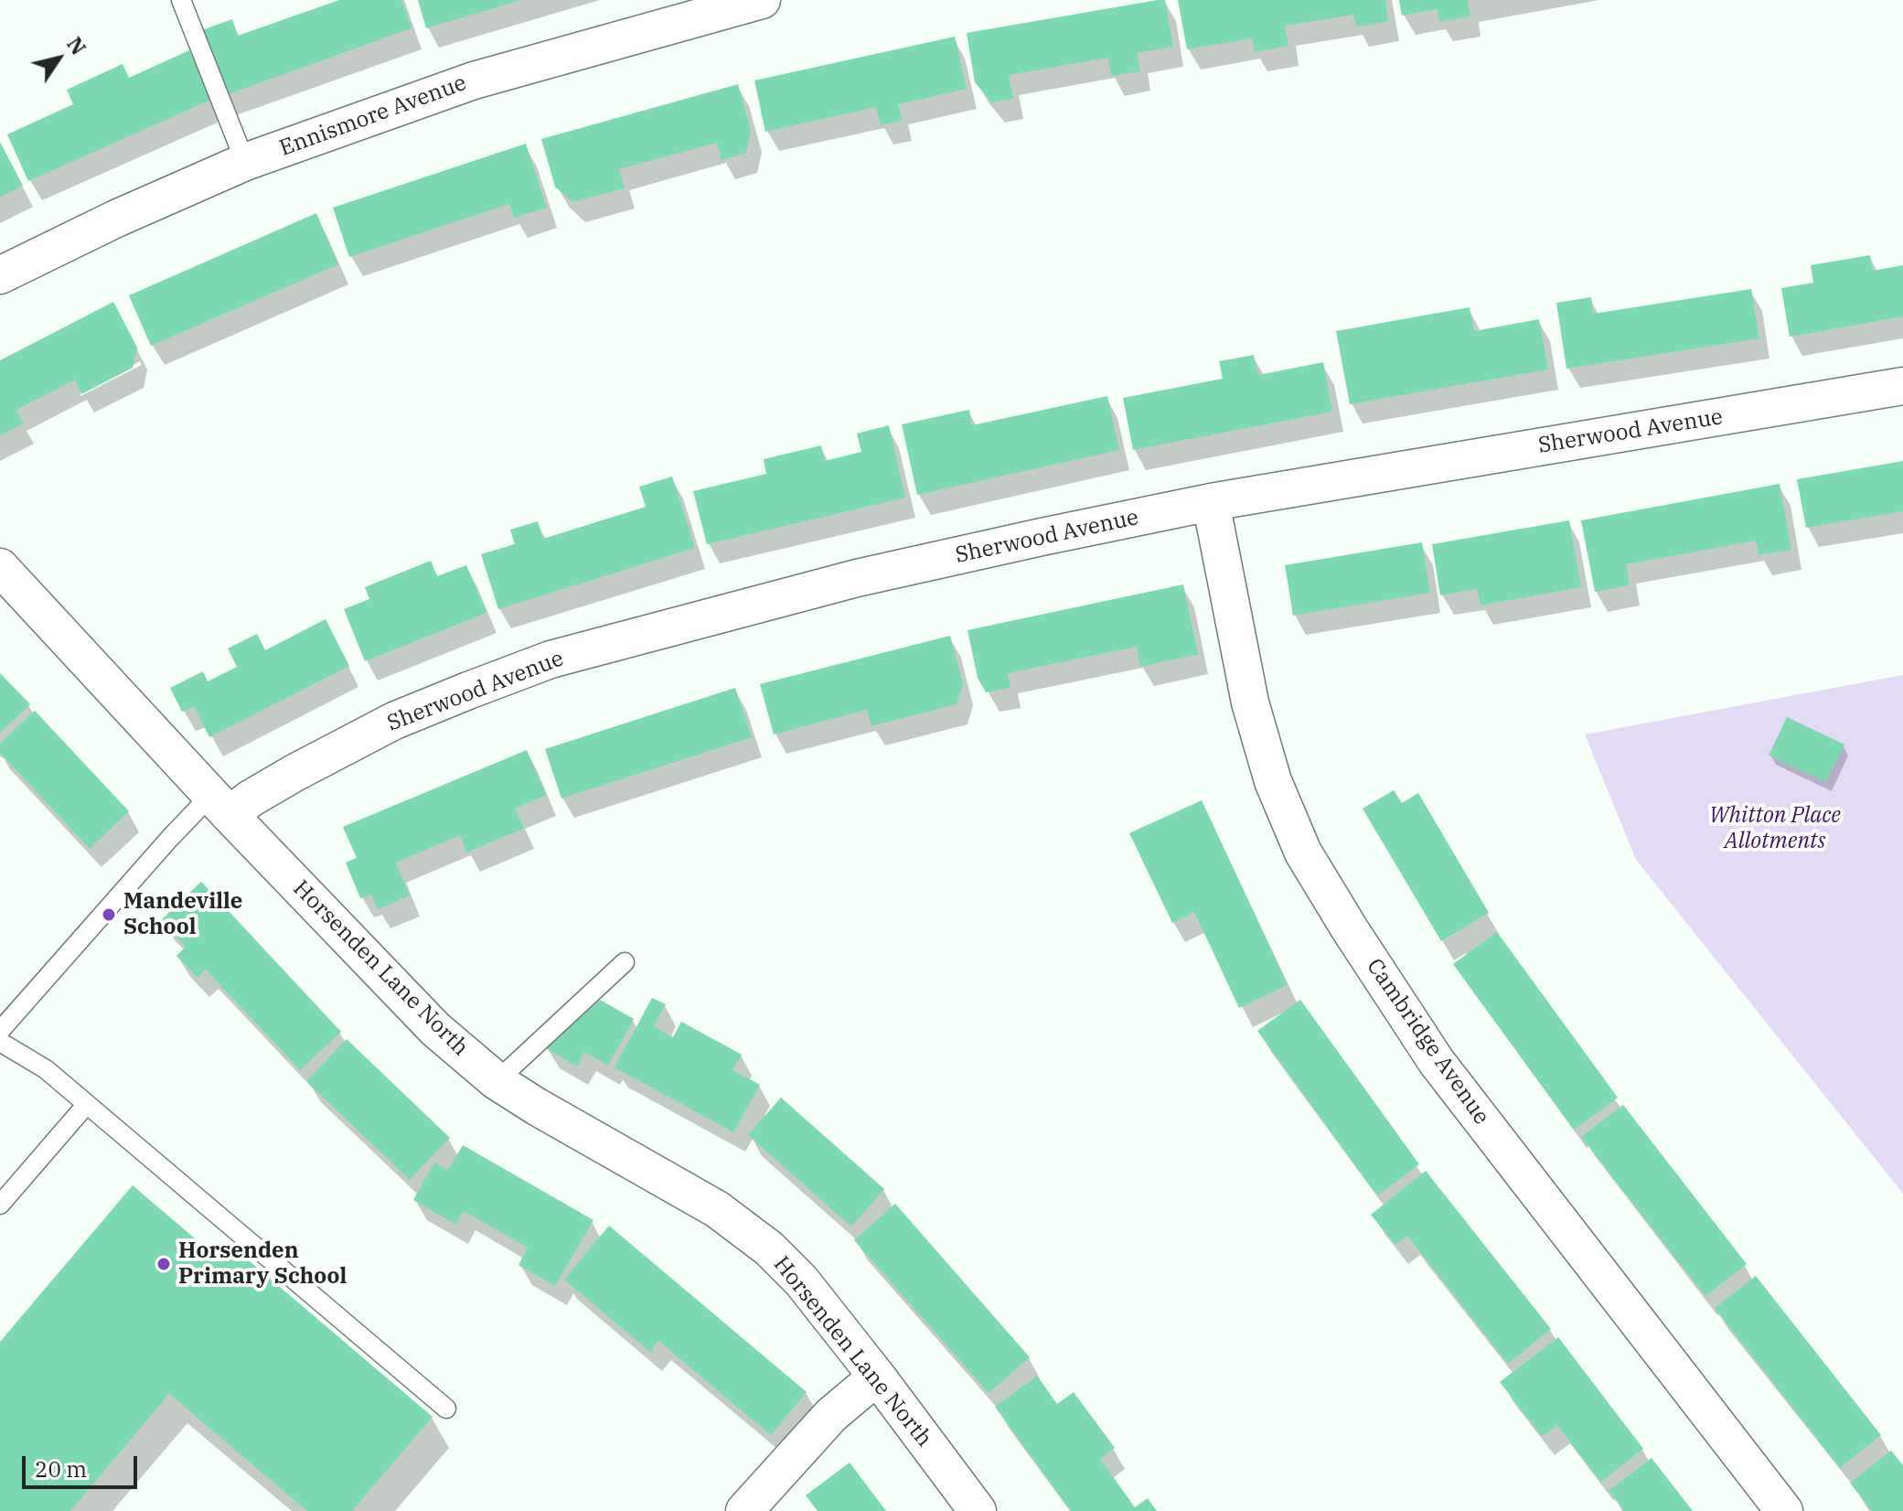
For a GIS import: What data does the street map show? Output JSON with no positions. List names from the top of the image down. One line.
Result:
{"streets":{"street":["Ennismore Avenue","Sherwood Avenue","Horsenden Lane North","Cambridge Avenue"]},"crossings":[["Sherwood Avenue","Horsenden Lane North"],["Sherwood Avenue","Cambridge Avenue"]],"parks":["Whitton Place Allotments"],"places":["Mandeville School","Horsenden Primary School"],"scale_bar":"20 m","north":"top right"}
